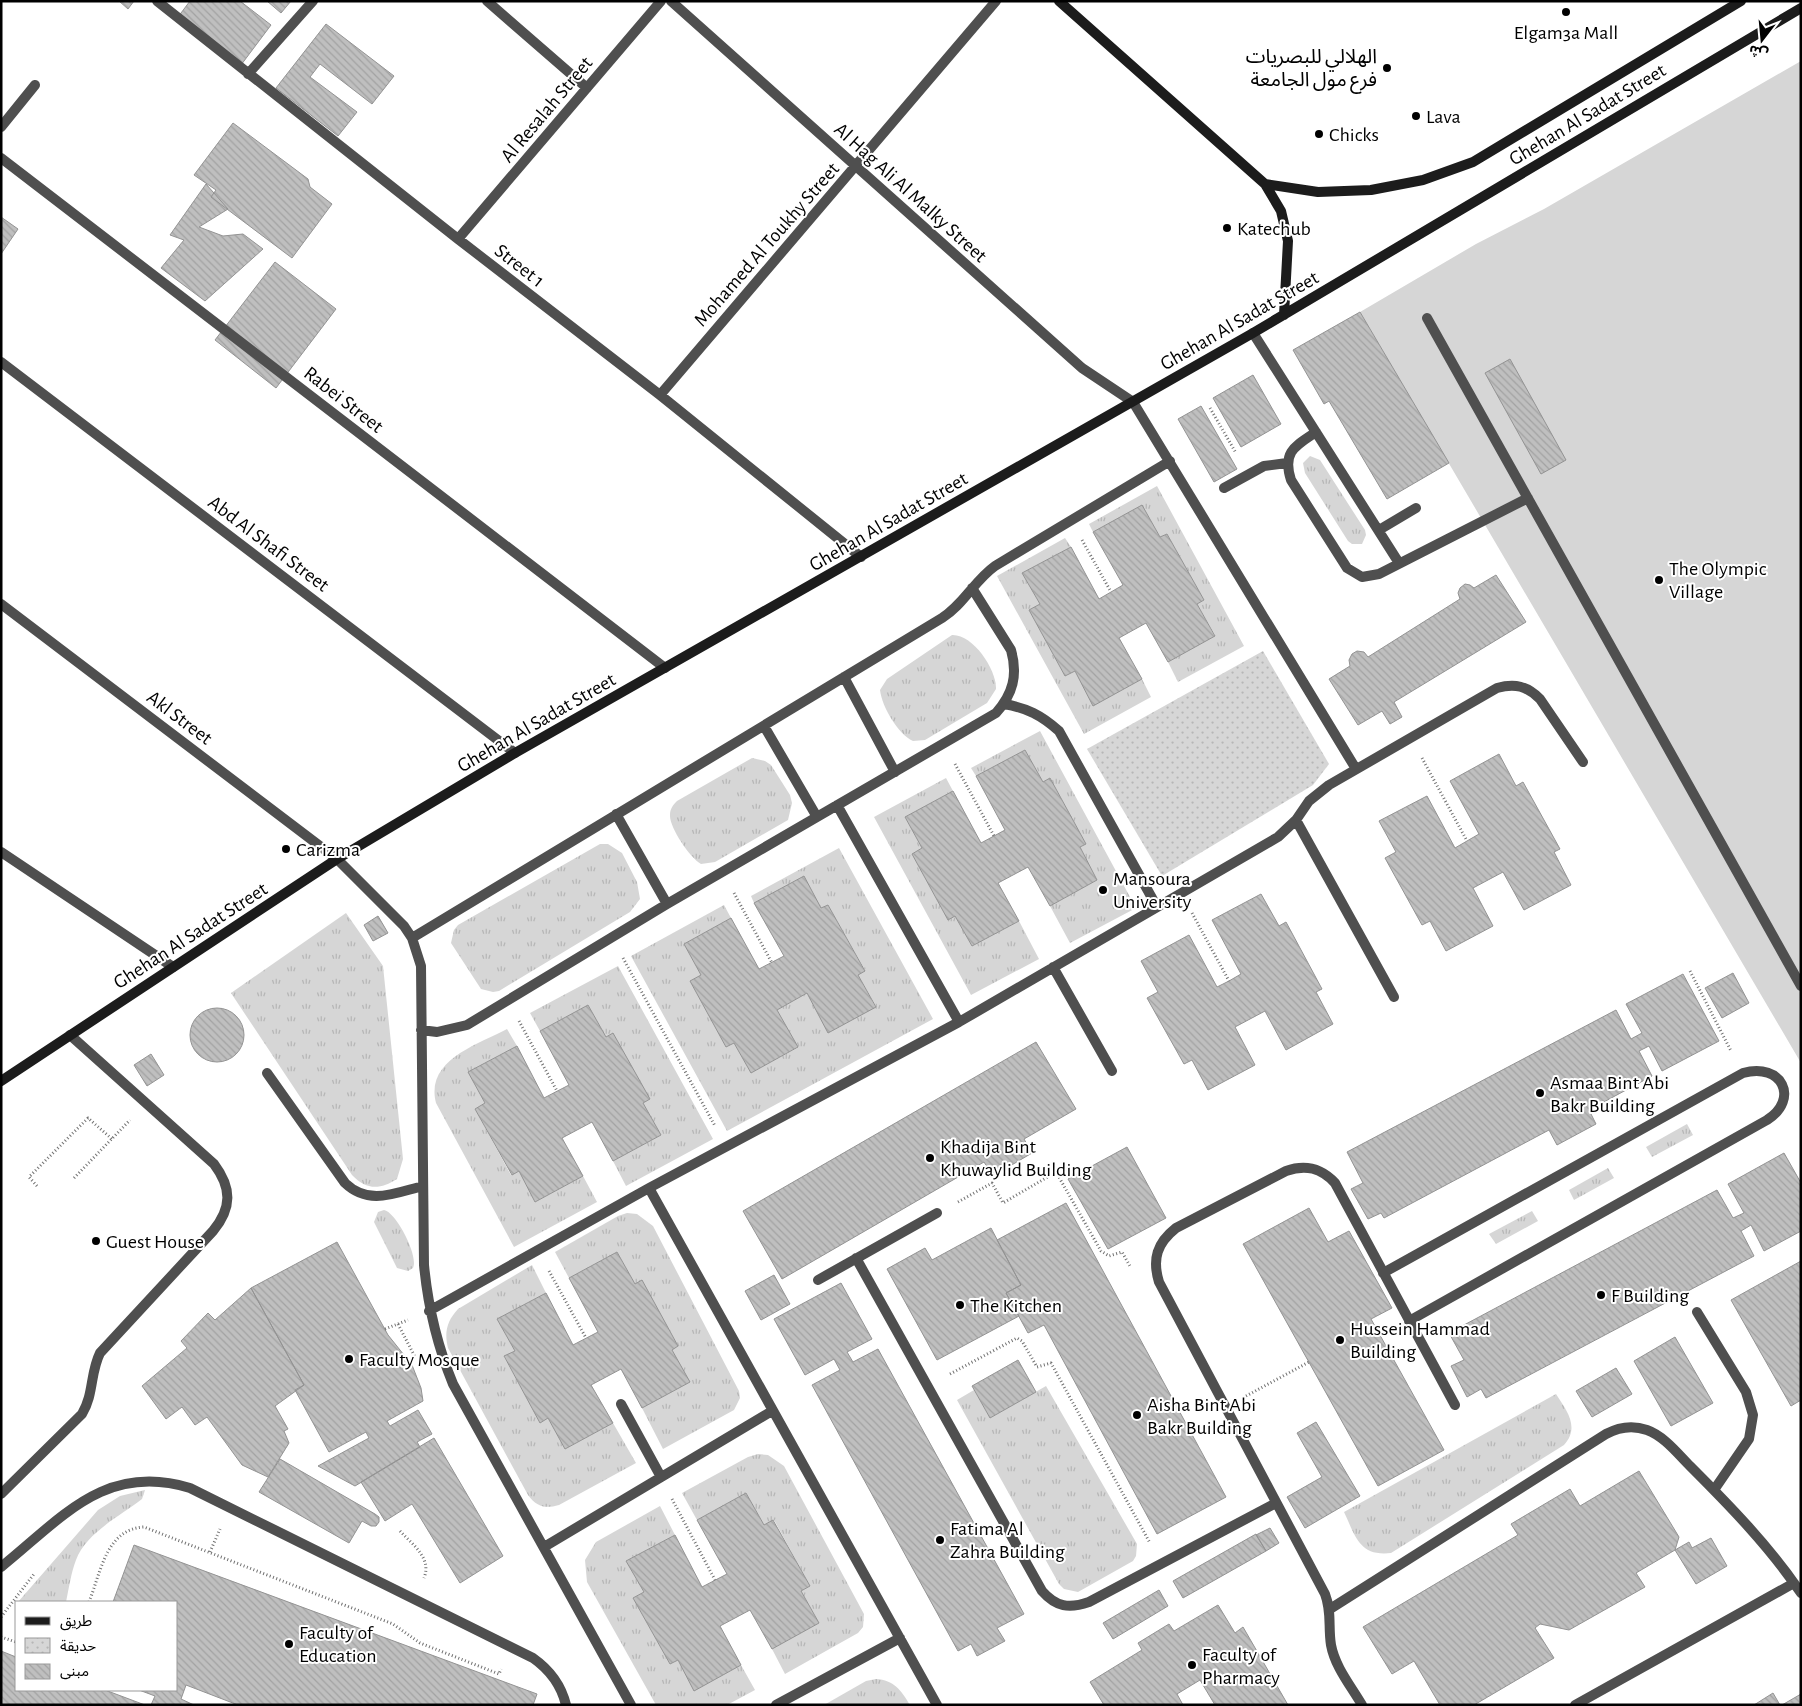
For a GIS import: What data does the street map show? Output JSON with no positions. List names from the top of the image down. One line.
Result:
{"streets":{"main road":["Ghehan Al Sadat Street"],"street":["Al Resalah Street","Al Hag Ali Al Malky Street","Mohamed Al Toukhy Street","Street 1","Rabei Street","Abd Al Shafi Street","Akl Street"]},"crossings":[["Al Resalah Street","Street 1"],["Ghehan Al Sadat Street","Al Hag Ali Al Malky Street"],["Ghehan Al Sadat Street","Street 1"],["Ghehan Al Sadat Street","Rabei Street"],["Ghehan Al Sadat Street","Abd Al Shafi Street"],["Ghehan Al Sadat Street","Akl Street"],["Al Hag Ali Al Malky Street","Mohamed Al Toukhy Street"],["Mohamed Al Toukhy Street","Street 1"]],"places":["Elgam3a Mall","الهلالي للبصريات فرع مول الجامعة","Lava","Chicks","Katechub","The Olympic Village","Carizma","Mansoura University","Asmaa Bint Abi Bakr Building","Khadija Bint Khuwaylid Building","Guest House","F Building","The Kitchen","Hussein Hammad Building","Faculty Mosque","Aisha Bint Abi Bakr Building","Fatima Al Zahra Building","Faculty of Education","Faculty of Pharmacy"],"legend":["طريق","حديقة","مبنى"],"north":"bottom"}
